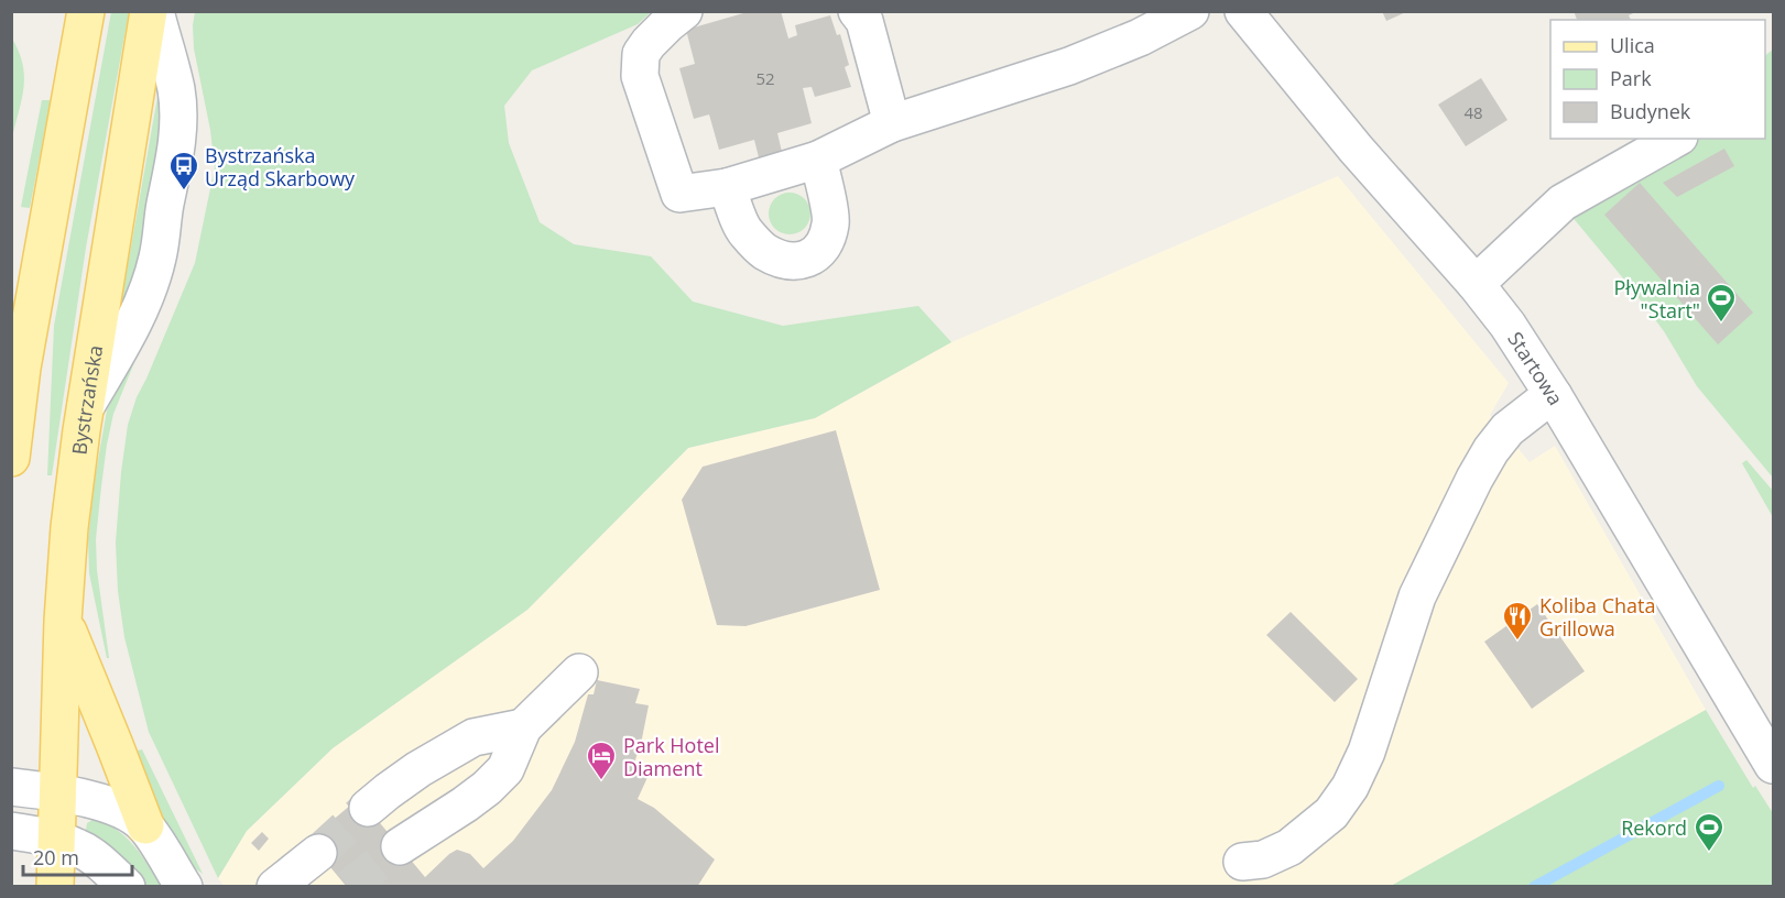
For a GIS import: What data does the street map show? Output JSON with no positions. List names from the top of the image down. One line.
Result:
{"streets":{"main road":["Bystrzańska"],"street":["Startowa"]},"places":{"bus stop":["Bystrzańska Urząd Skarbowy"],"sports":["Pływalnia \"Start\"","Rekord"],"restaurant":["Koliba Chata Grillowa"],"hotel":["Park Hotel Diament"]},"house_numbers":["52","48"],"legend":["Ulica","Park","Budynek"],"scale_bar":"20 m"}
